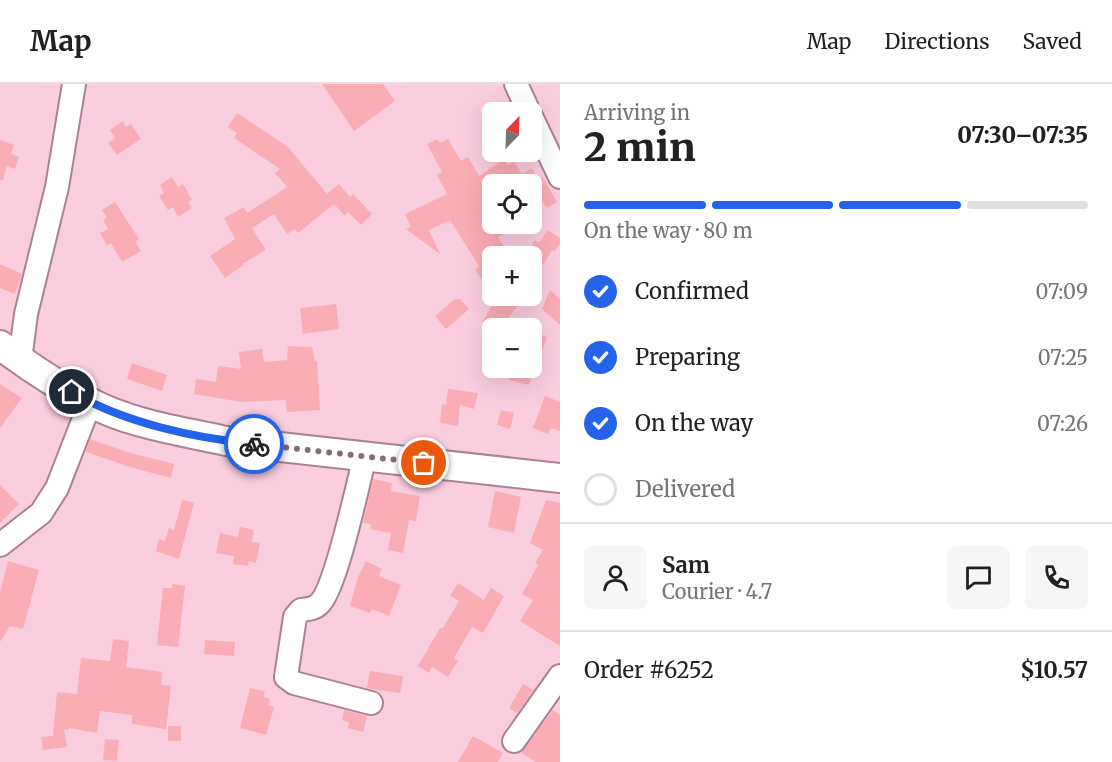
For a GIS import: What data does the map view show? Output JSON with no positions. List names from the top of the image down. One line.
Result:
{"north":"top right","page":{"header":"Map","nav":["Map","Directions","Saved"],"heading":["2 min","Arriving in","07:30–07:35"],"panel":["Sam","Courier · 4.7","Order #6252","$10.57"],"map_buttons":["+","−"],"bar":"On the way · 80 m","list":[["Confirmed","07:09"],["Preparing","07:25"],["On the way","07:26"],"Delivered"]}}
